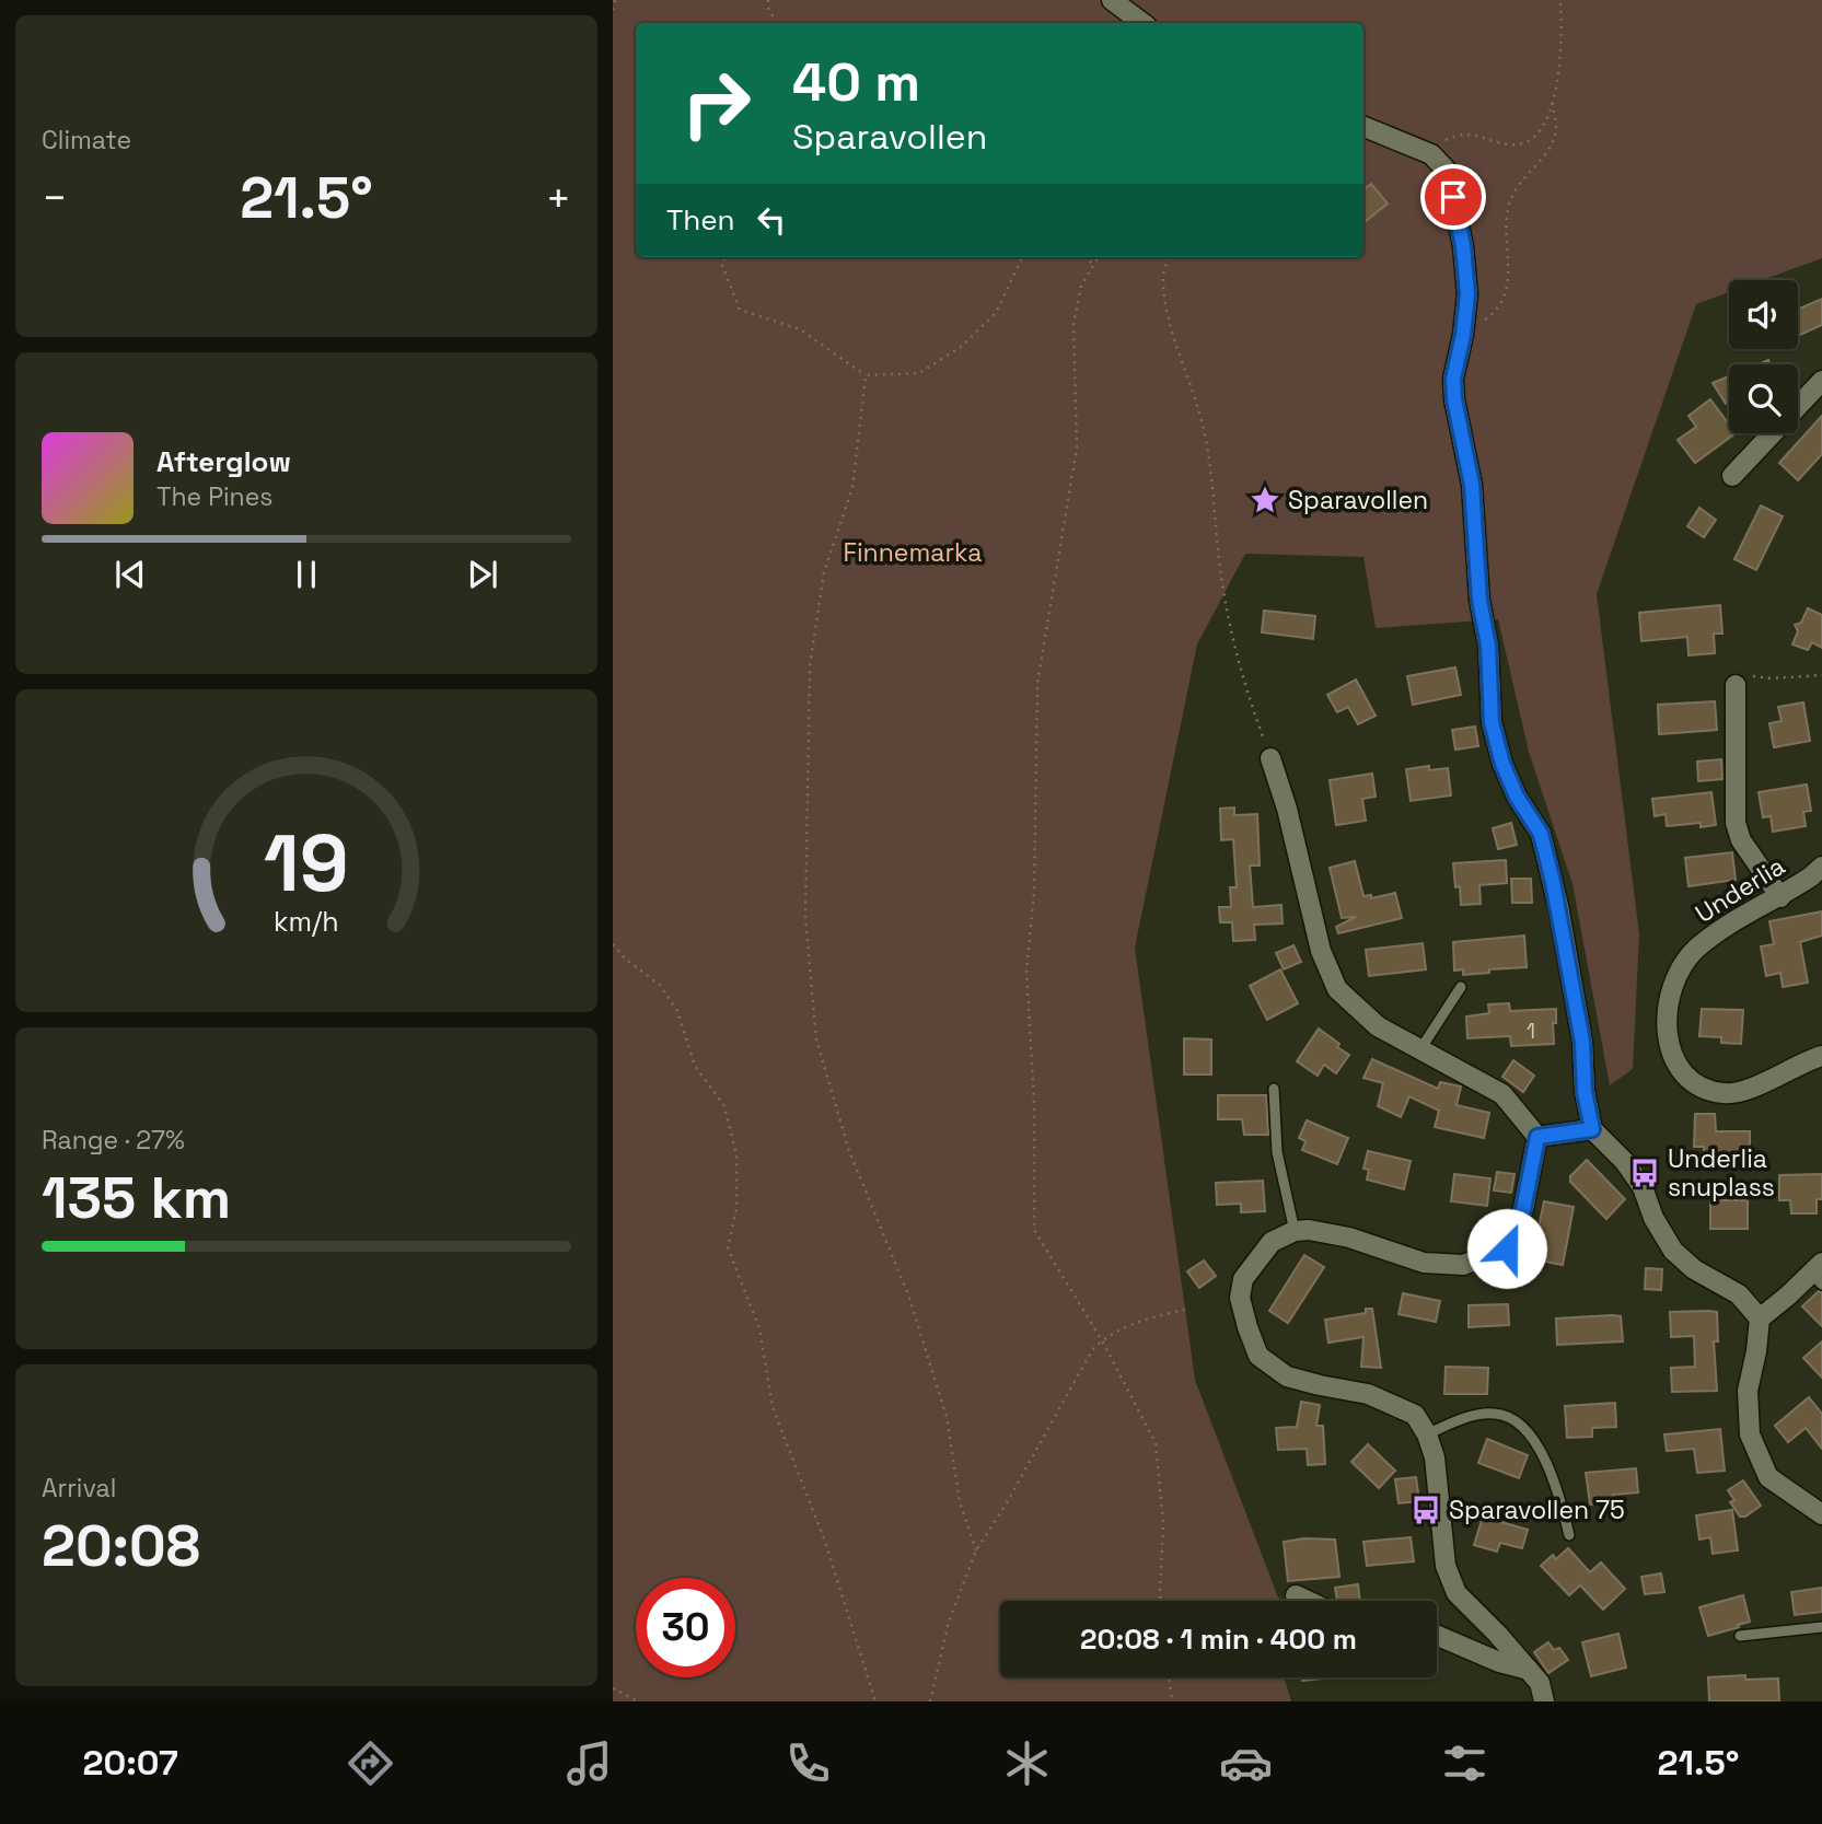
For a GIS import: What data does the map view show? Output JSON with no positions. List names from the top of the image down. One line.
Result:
{"streets":{"street":["Underlia"]},"parks":["Finnemarka"],"places":{"place":["Sparavollen"],"bus stop":["Underlia snuplass","Sparavollen 75"]},"house_numbers":["1"],"page":{"tile":["Climate",["Range · 27%","135 km"],["Arrival","20:08"]],"turn":["40 m","Sparavollen"],"heat":["−","21.5°","+"],"then":"Then","song":["Afterglow","The Pines"],"limit":"30","trip":"20:08 · 1 min · 400 m","tabs":["20:07","21.5°"],"gauge":["19","km/h"]}}
